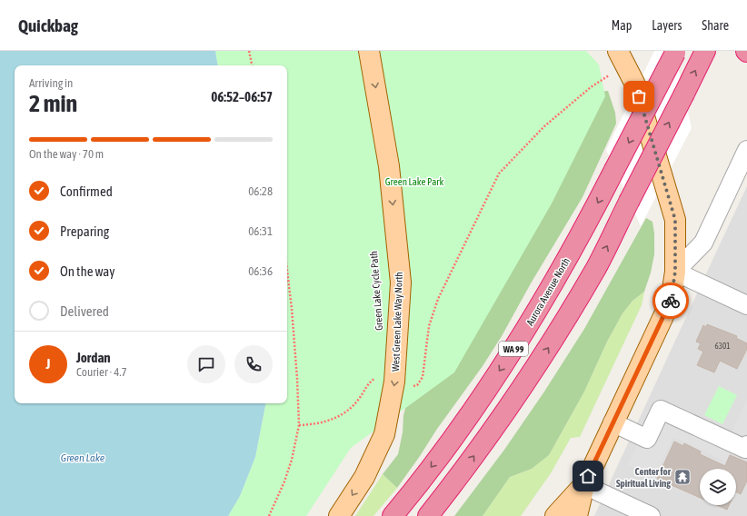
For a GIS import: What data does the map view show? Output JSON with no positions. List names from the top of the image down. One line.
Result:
{"streets":{"highway":["Aurora Avenue North","WA 99"],"main road":["West Green Lake Way North"]},"one_way":["West Green Lake Way North"],"water":["Green Lake"],"parks":["Green Lake Park"],"places":{"temple":["Center for Spiritual Living"]},"house_numbers":["6301"],"page":{"header":"Quickbag","nav":["Map","Layers","Share"],"heading":["2 min","Arriving in","06:52–06:57"],"panel":["Jordan","Courier · 4.7"],"bar":"On the way · 70 m","list":[["Confirmed","06:28"],["Preparing","06:31"],["On the way","06:36"],"Delivered"],"round":"J"}}
